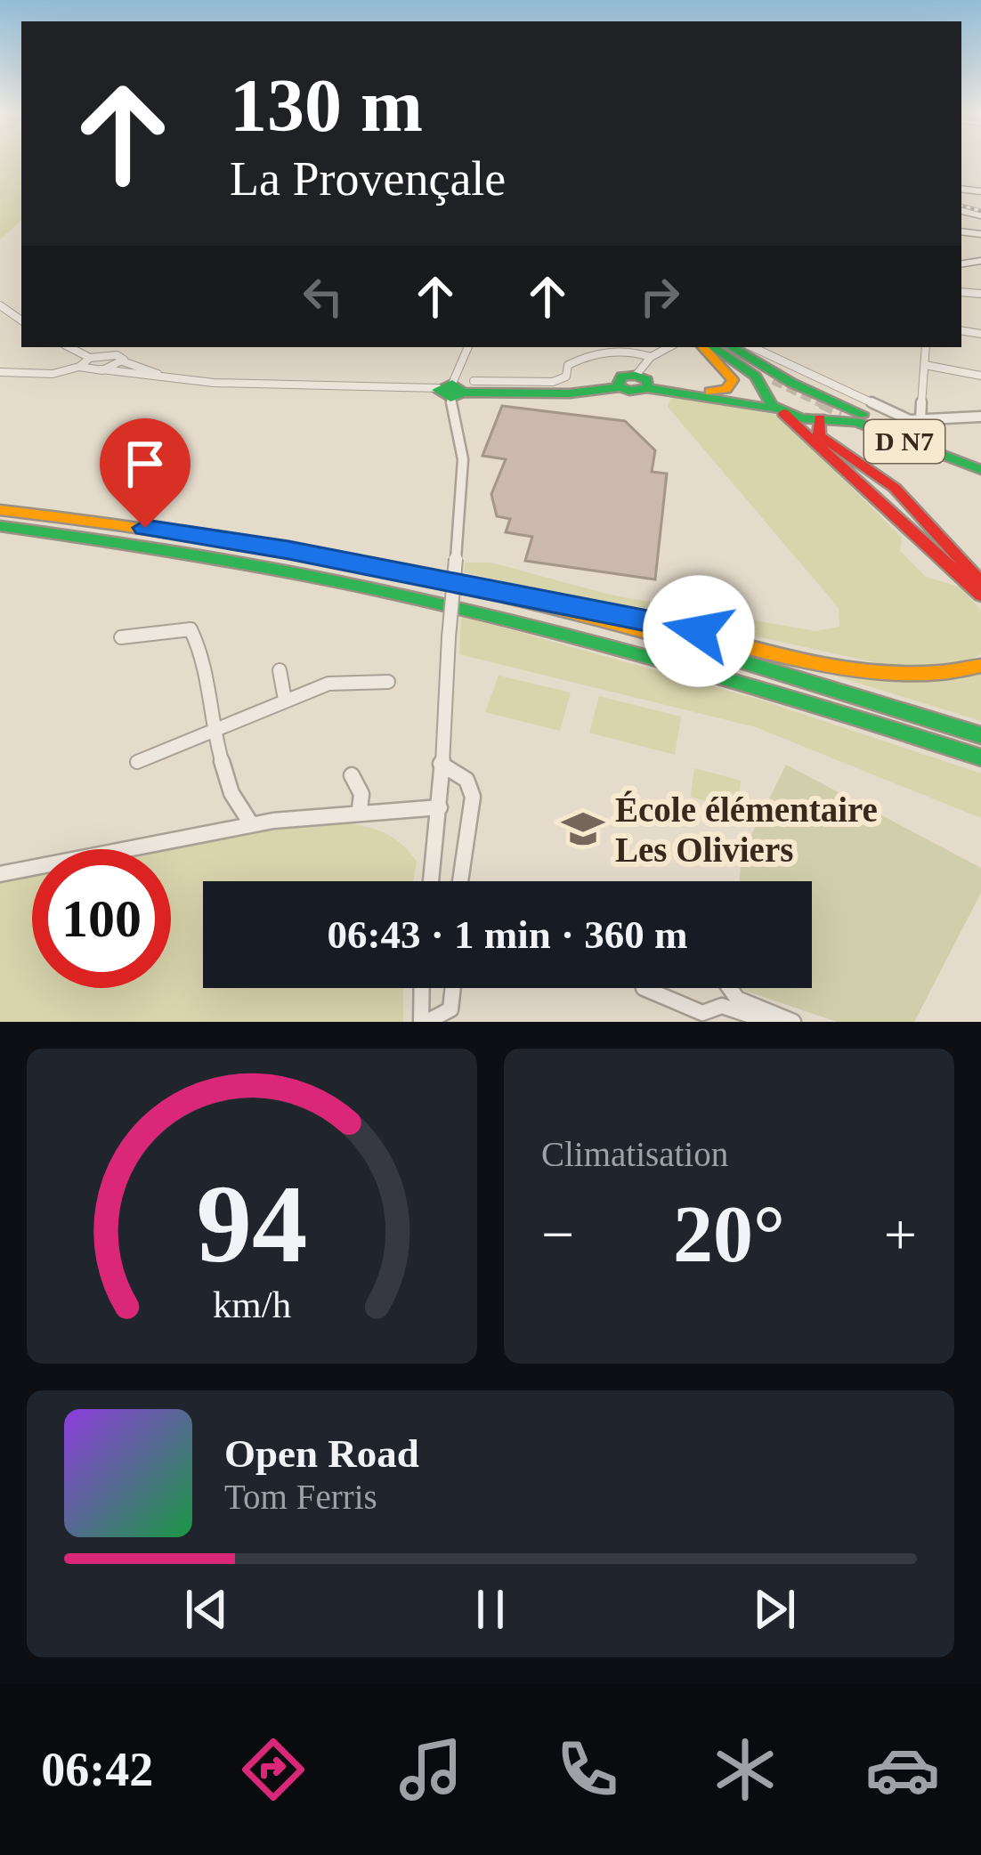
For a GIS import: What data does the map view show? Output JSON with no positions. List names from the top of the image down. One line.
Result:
{"streets":{"main road":["D N7"]},"places":{"school or university":["École élémentaire Les Oliviers"]},"page":{"turn":["130 m","La Provençale"],"limit":"100","trip":"06:43 · 1 min · 360 m","tile":"Climatisation","heat":["−","20°","+"],"song":["Open Road","Tom Ferris"],"tabs":"06:42","gauge":["94","km/h"]}}
